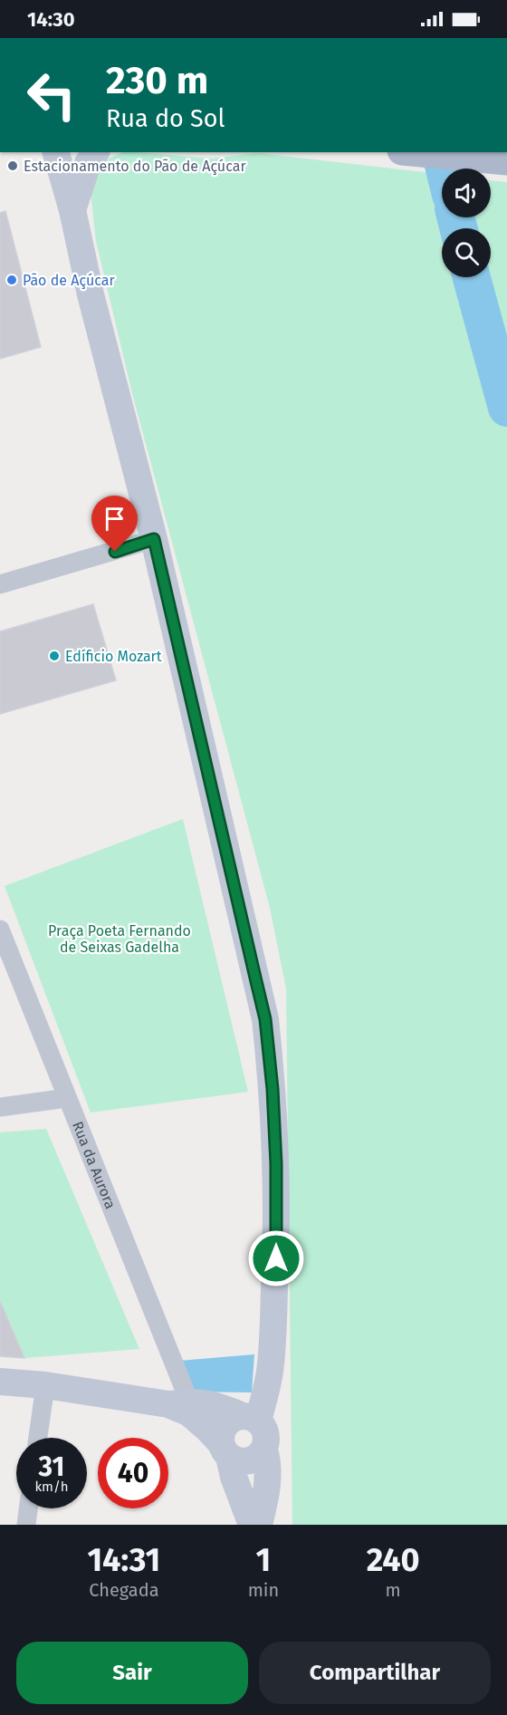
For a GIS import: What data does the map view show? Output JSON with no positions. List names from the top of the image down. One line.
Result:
{"streets":{"street":["Rua da Aurora"]},"parks":["Praça Poeta Fernando de Seixas Gadelha"],"places":["Estacionamento do Pão de Açúcar","Pão de Açúcar","Edíficio Mozart"],"page":{"status":"14:30","turn":["230 m","Rua do Sol"],"speed":"31 km/h","limit":"40","eta":["14:31","Chegada","1","min","240","m"],"buttons":["Sair","Compartilhar"]}}
